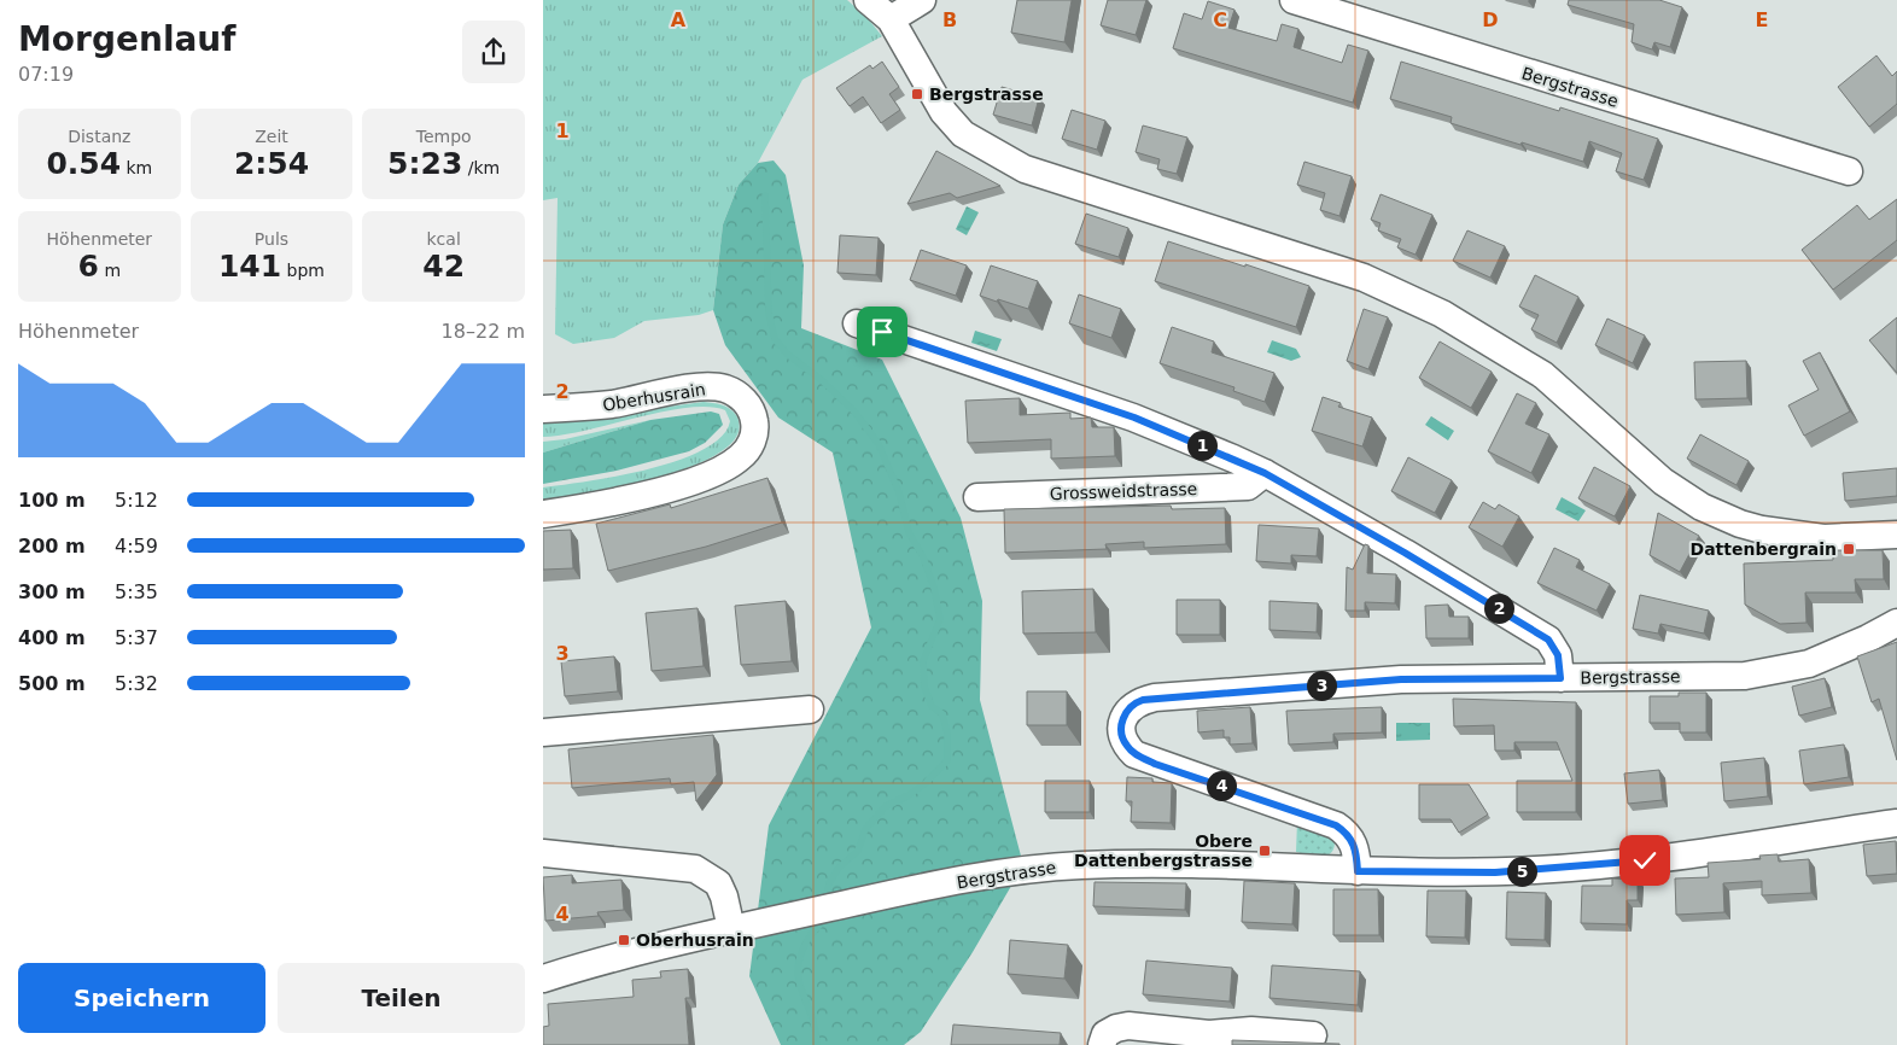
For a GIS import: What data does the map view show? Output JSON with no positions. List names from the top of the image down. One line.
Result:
{"streets":{"street":["Bergstrasse","Oberhusrain","Grossweidstrasse"]},"places":{"transit":["Bergstrasse","Dattenbergrain","Obere Dattenbergstrasse","Oberhusrain"]},"page":{"heading":["Morgenlauf","07:19"],"stats":[["Distanz","0.54 km"],["Zeit","2:54"],["Tempo","5:23 /km"],["Höhenmeter","6 m"],["Puls","141 bpm"],["kcal","42"]],"chart":["Höhenmeter","18–22 m"],"pins":["1","2","3","4","5"],"list":[{"name":"100 m","note":"5:12"},{"name":"200 m","note":"4:59"},{"name":"300 m","note":"5:35"},{"name":"400 m","note":"5:37"},{"name":"500 m","note":"5:32"}],"buttons":["Speichern","Teilen"]},"grid":{"columns":["A","B","C","D","E"],"rows":["1","2","3","4"]}}
